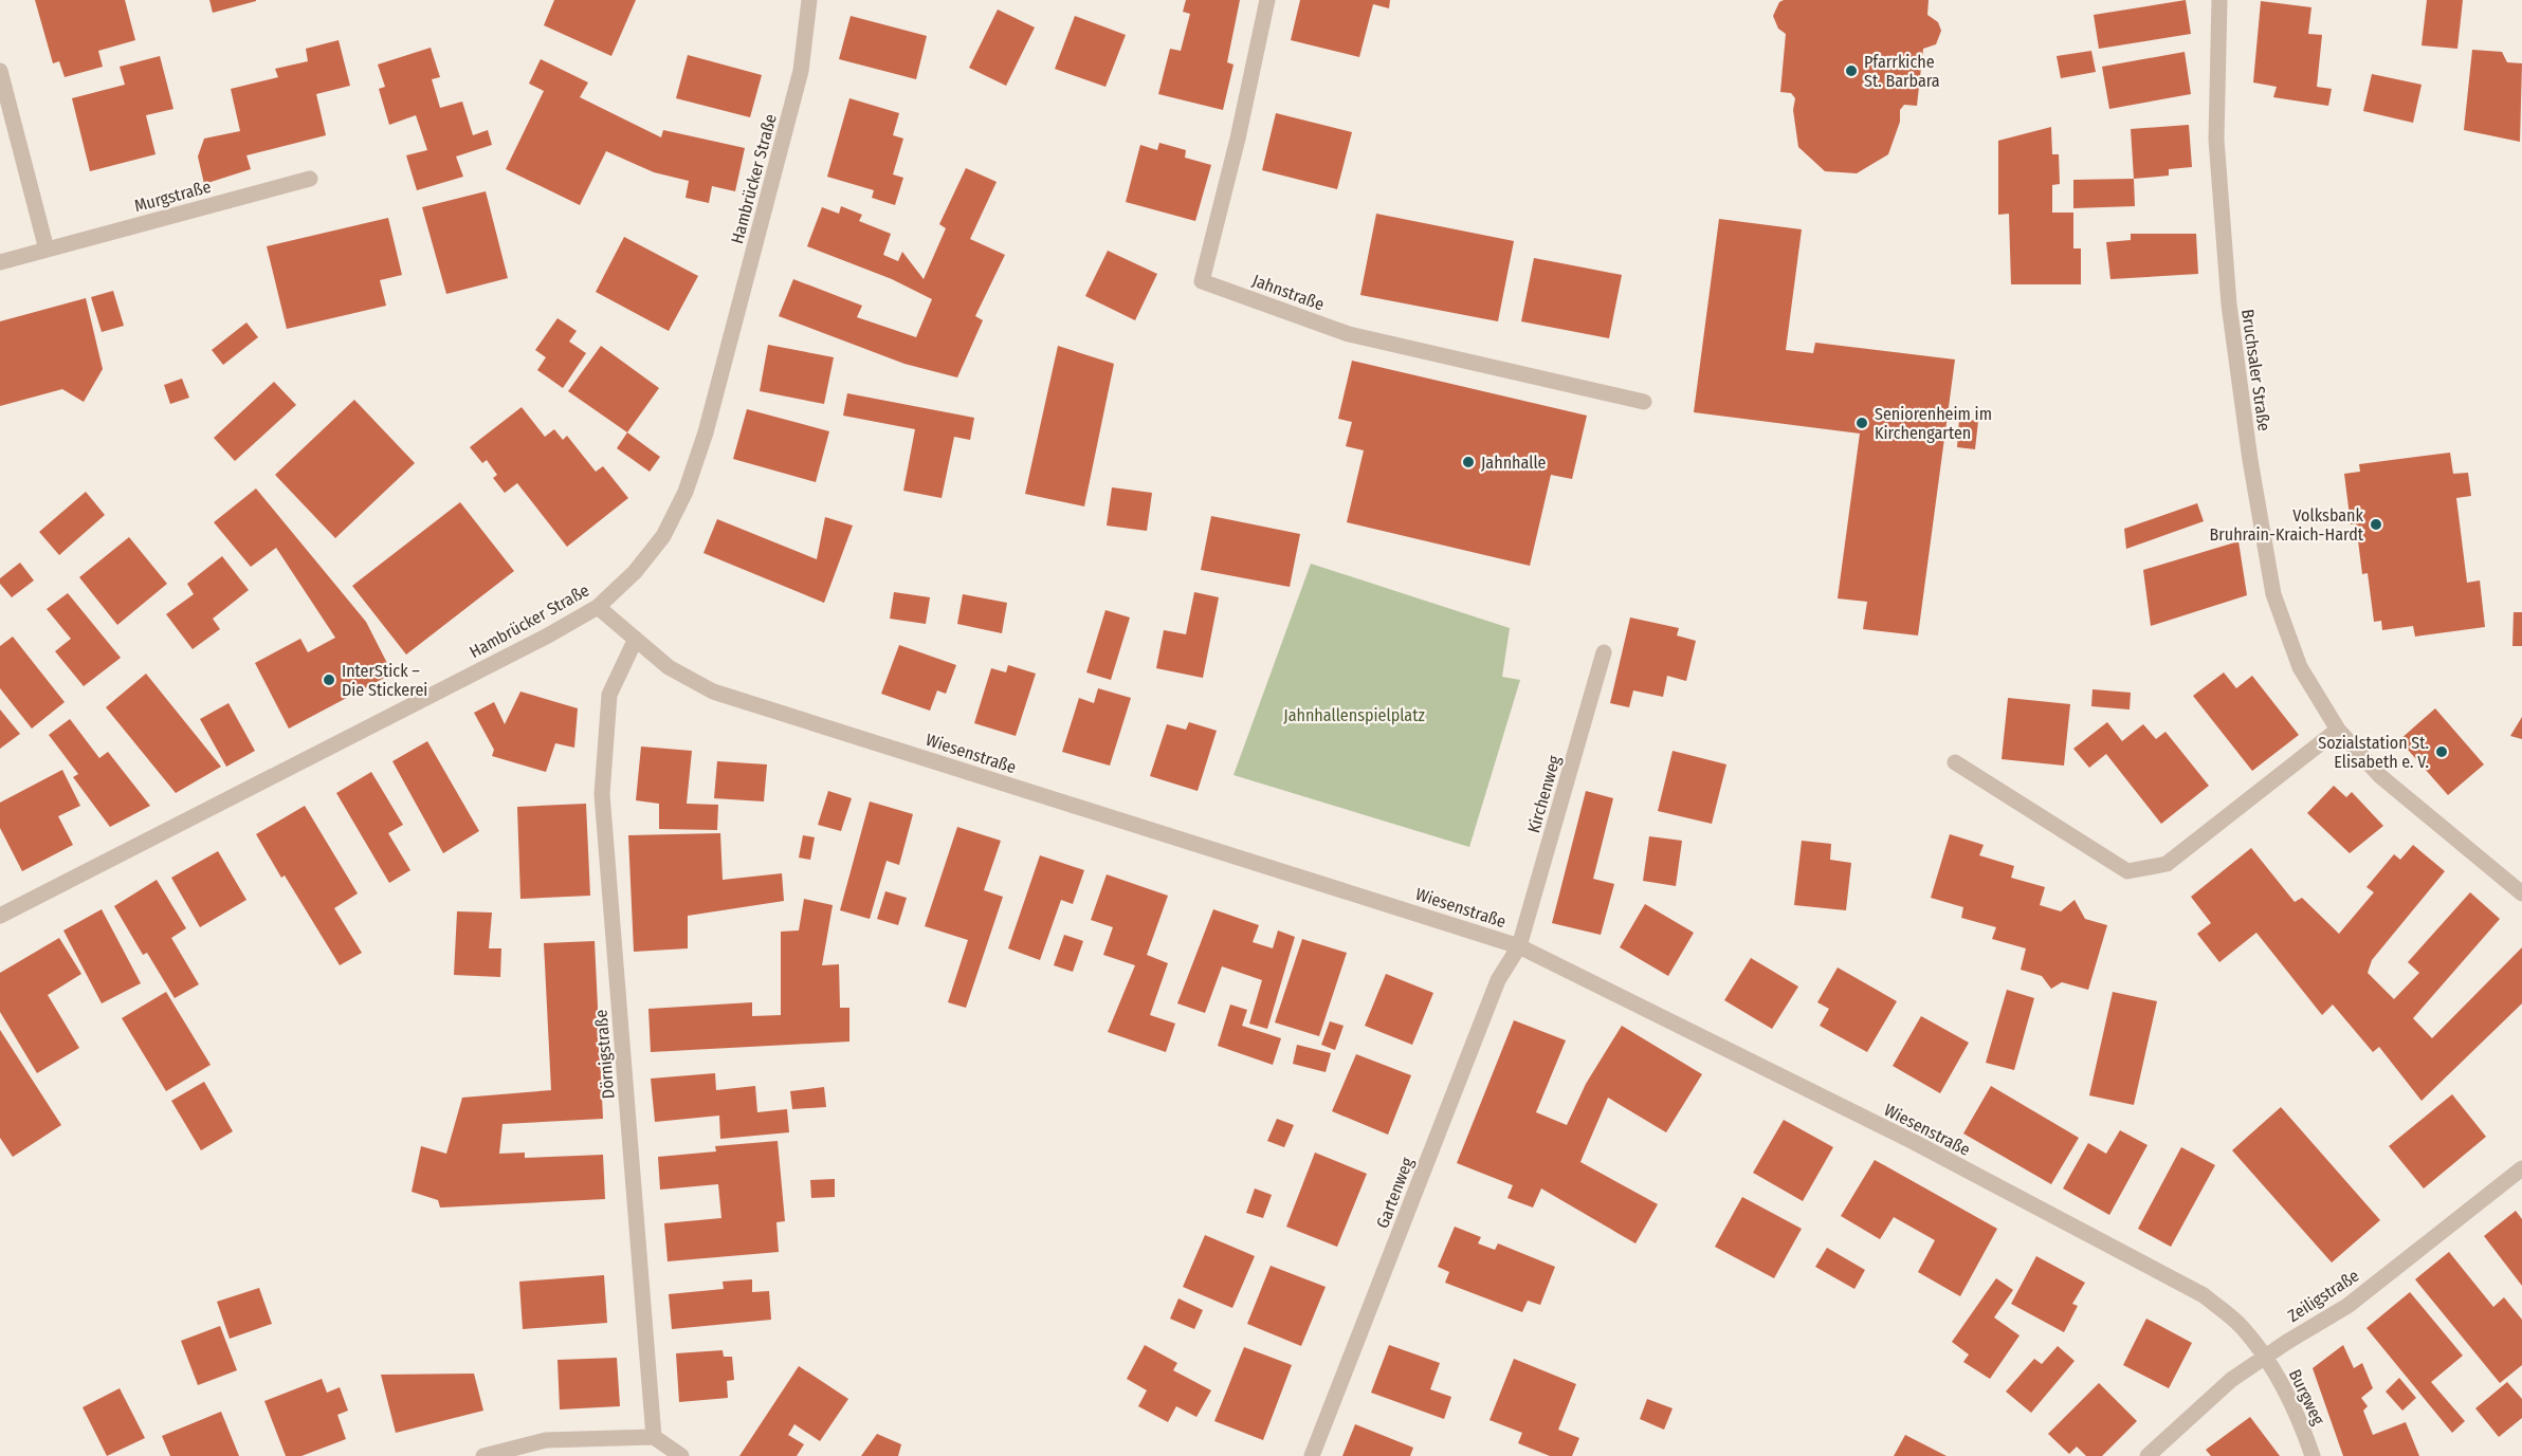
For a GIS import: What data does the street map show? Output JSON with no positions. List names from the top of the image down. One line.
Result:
{"streets":{"street":["Hambrücker Straße","Murgstraße","Jahnstraße","Bruchsaler Straße","Wiesenstraße","Kirchenweg","Dörnigstraße","Gartenweg","Zeiligstraße","Burgweg"]},"crossings":[["Hambrücker Straße","Wiesenstraße"],["Wiesenstraße","Kirchenweg"],["Wiesenstraße","Dörnigstraße"],["Wiesenstraße","Gartenweg"],["Wiesenstraße","Zeiligstraße"],["Wiesenstraße","Burgweg"],["Kirchenweg","Gartenweg"],["Zeiligstraße","Burgweg"]],"parks":["Jahnhallenspielplatz"],"places":["Pfarrkiche St. Barbara","Seniorenheim im Kirchengarten","Jahnhalle","Volksbank Bruhrain-Kraich-Hardt","InterStick – Die Stickerei","Sozialstation St. Elisabeth e. V."]}
